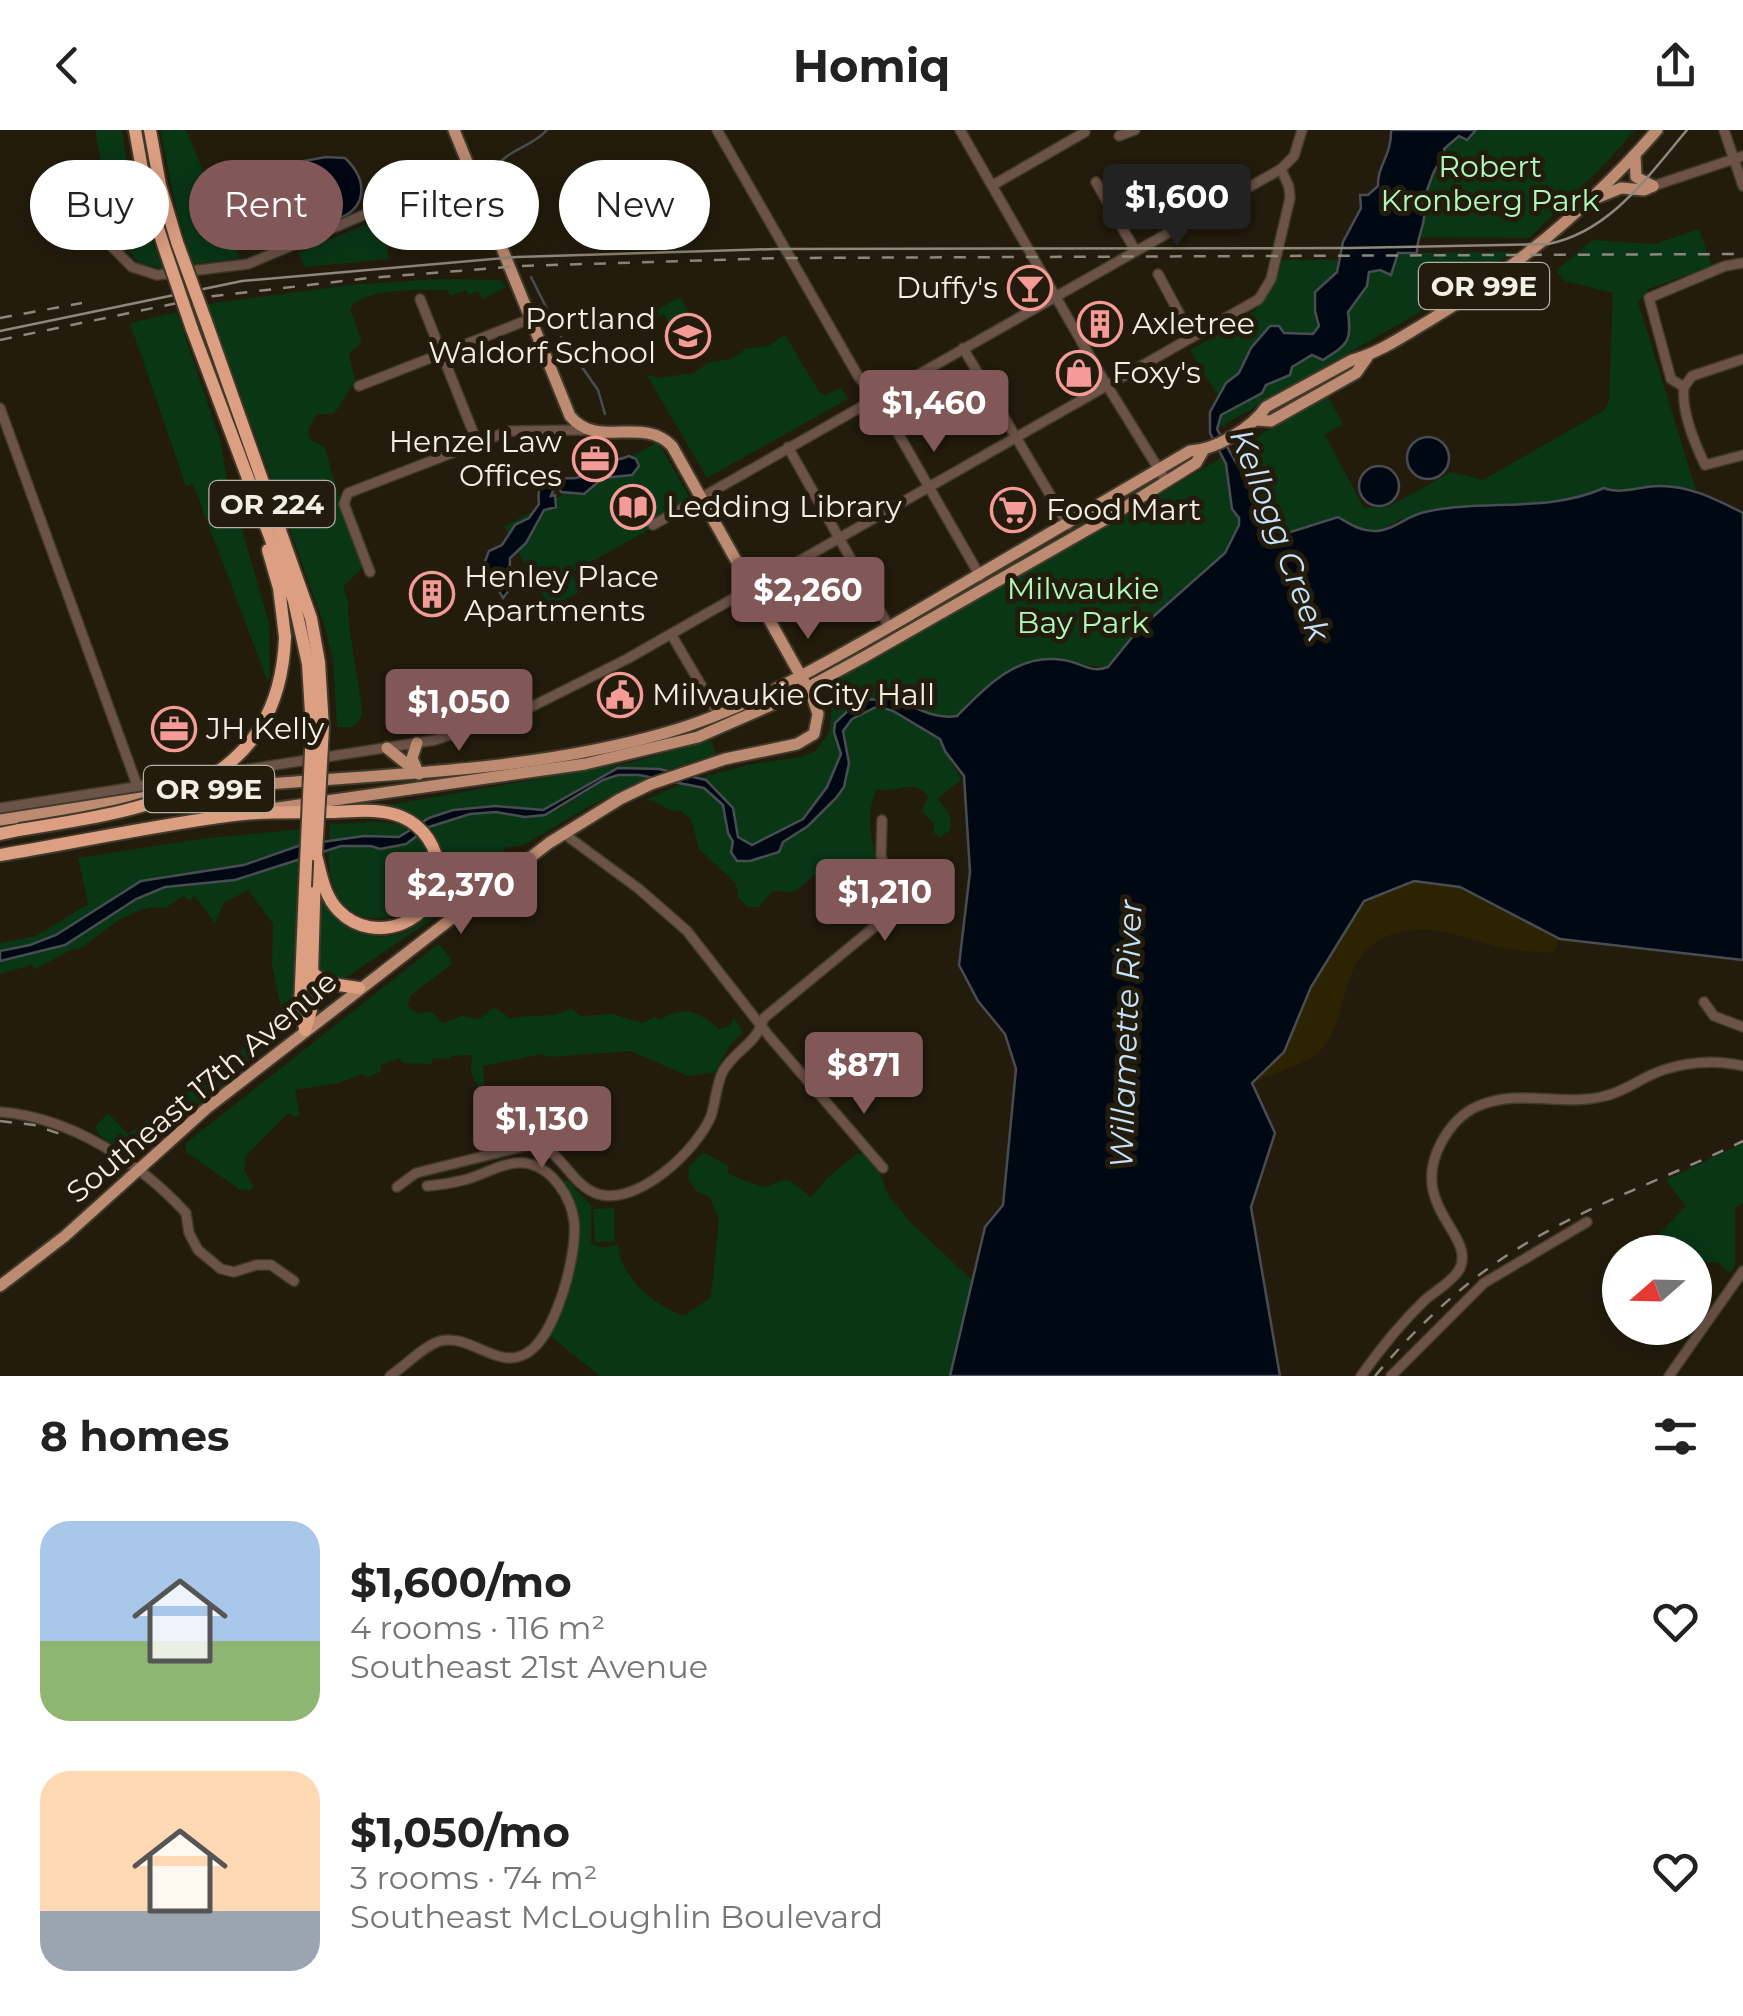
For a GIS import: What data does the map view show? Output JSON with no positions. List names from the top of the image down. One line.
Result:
{"streets":{"highway":["OR 99E","OR 224"],"main road":["Southeast 17th Avenue"]},"crossings":[["OR 99E","Southeast 17th Avenue"],["OR 224","Southeast 17th Avenue"]],"water":["Kellogg Creek","Willamette River"],"parks":["Robert Kronberg Park","Milwaukie Bay Park"],"places":{"bar":["Duffy's"],"building":["Axletree","Henley Place Apartments"],"school or university":["Portland Waldorf School"],"shop":["Foxy's"],"office":["Henzel Law Offices","JH Kelly"],"library":["Ledding Library"],"supermarket":["Food Mart"],"public building":["Milwaukie City Hall"]},"north":"left","page":{"header":"Homiq","chip":["Buy","Rent","Filters","New"],"price":["$1,600","$1,460","$2,260","$1,050","$2,370","$1,210","$871","$1,130"],"heading":"8 homes","list":[{"name":"$1,600/mo","note":"4 rooms · 116 m² · Southeast 21st Avenue"},{"name":"$1,050/mo","note":"3 rooms · 74 m² · Southeast McLoughlin Boulevard"}]}}
